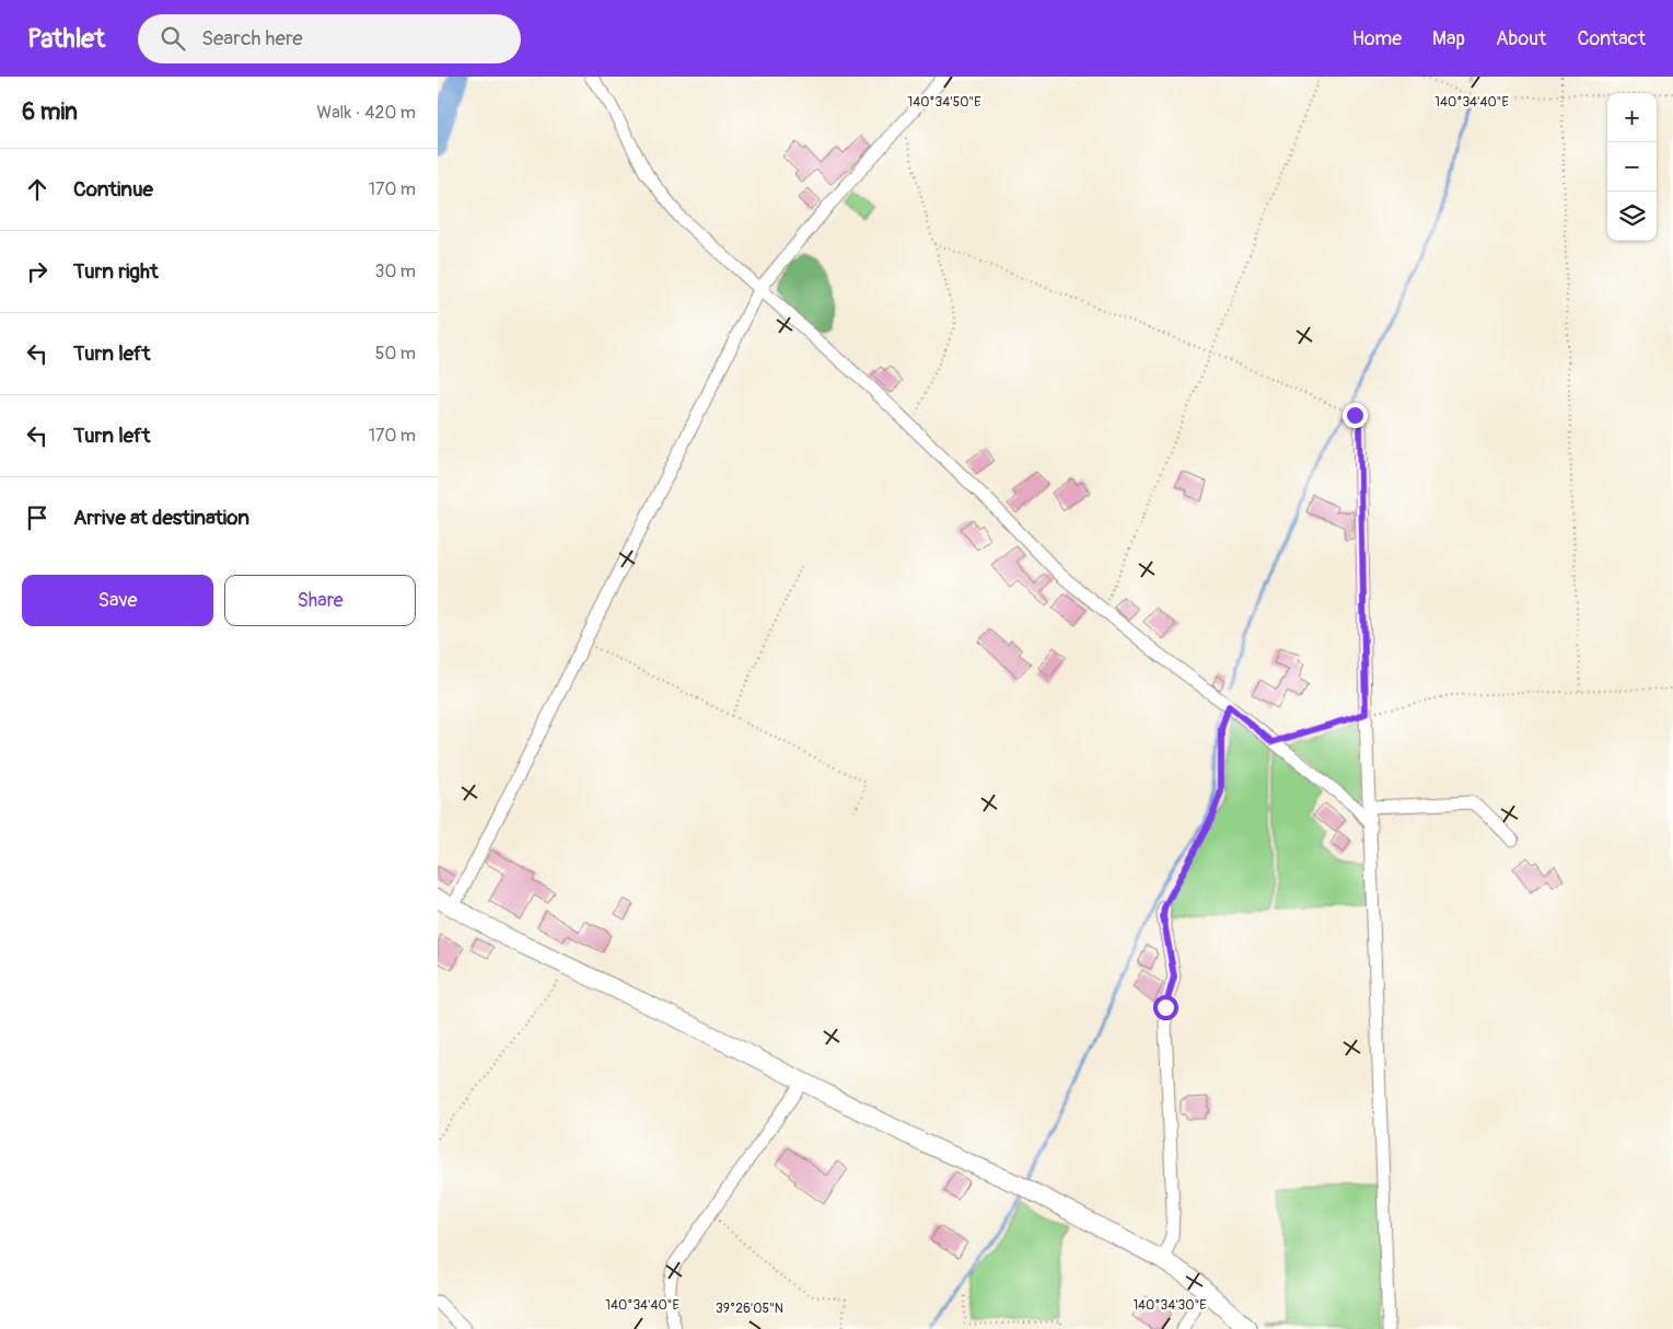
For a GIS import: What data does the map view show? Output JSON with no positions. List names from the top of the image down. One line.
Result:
{"page":{"header":"Pathlet","search":"Search here","nav":["Home","Map","About","Contact"],"heading":["6 min","Walk · 420 m"],"map_buttons":["+","−"],"list":[["Continue","170 m"],["Turn right","30 m"],["Turn left","50 m"],["Turn left","170 m"],"Arrive at destination"],"buttons":["Save","Share"]},"coordinates":["140°34'50\"E","140°34'40\"E","140°34'30\"E","39°26'05\"N"]}
